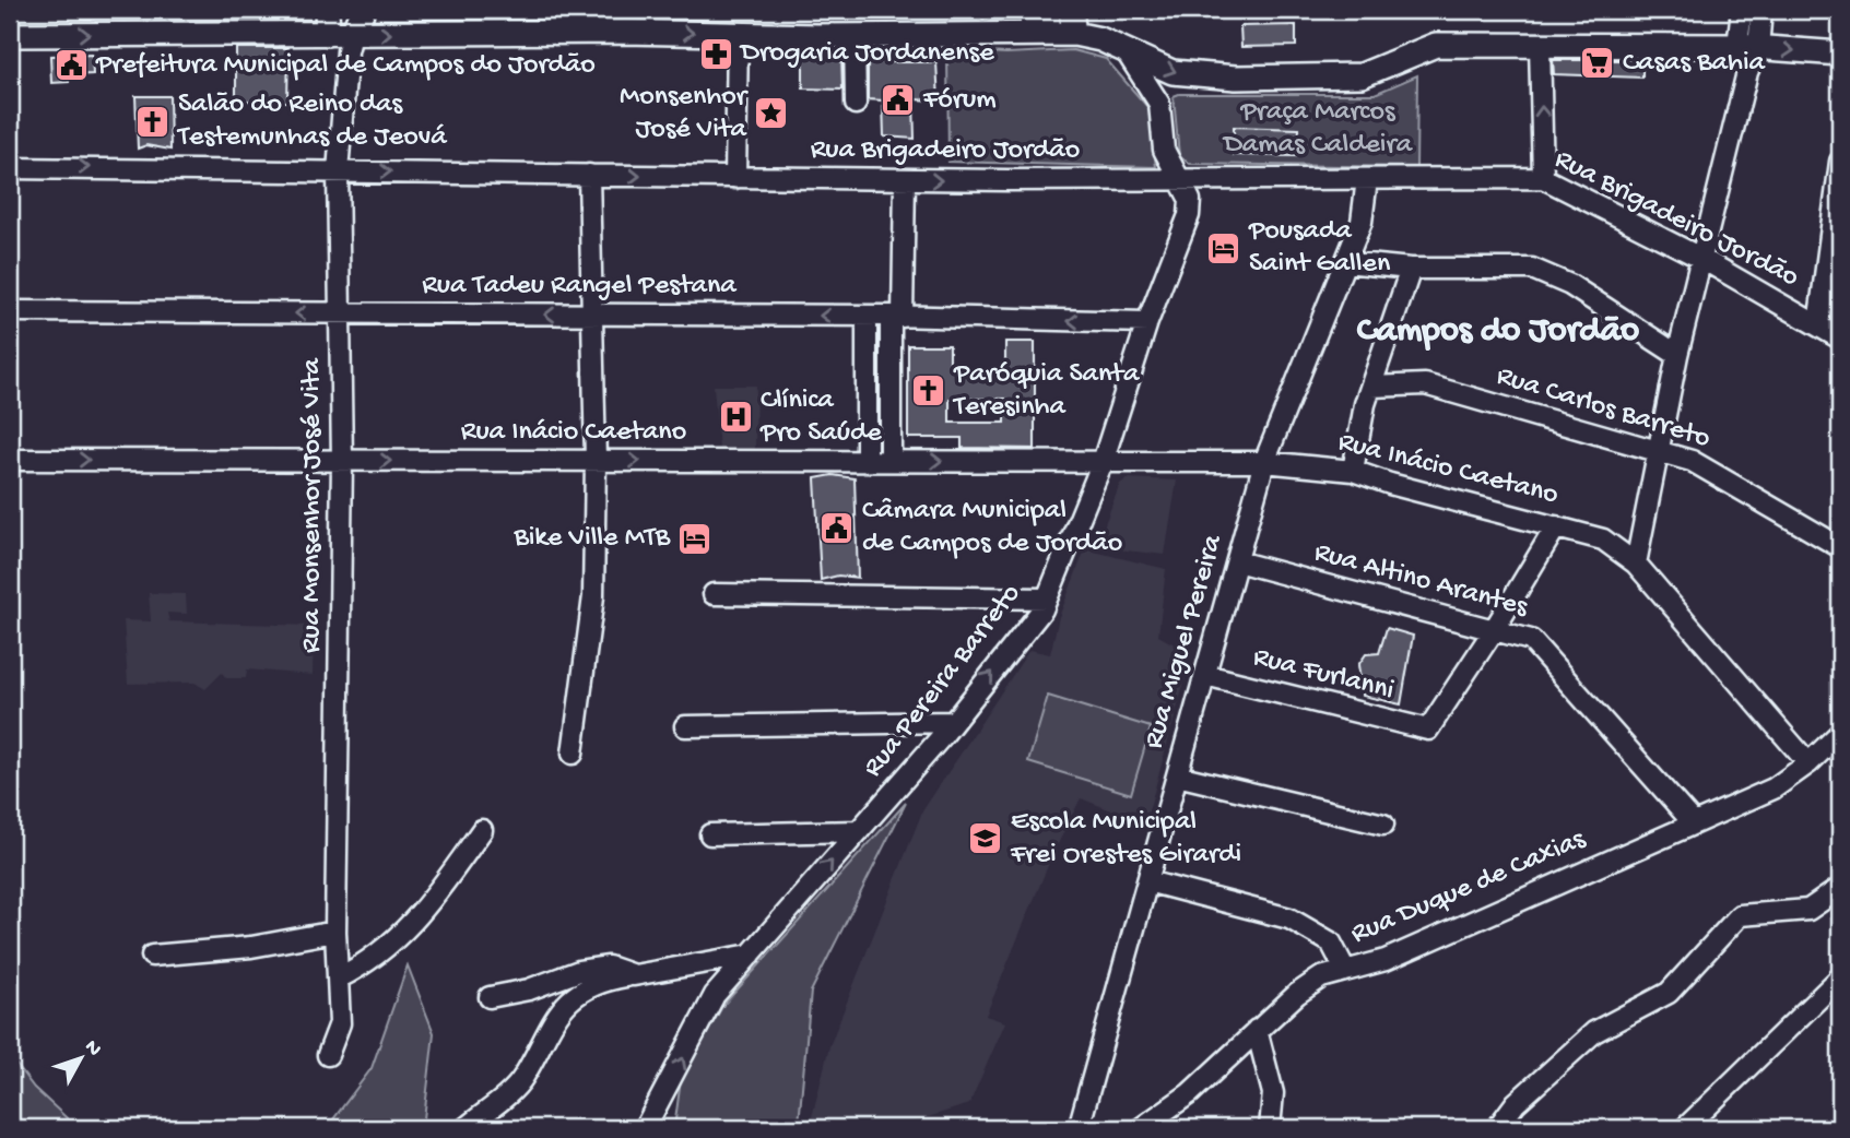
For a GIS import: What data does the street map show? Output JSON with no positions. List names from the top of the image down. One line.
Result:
{"streets":{"street":["Rua Brigadeiro Jordão","Rua Tadeu Rangel Pestana","Rua Carlos Barreto","Rua Inácio Caetano","Rua Monsenhor José Vita","Rua Altino Arantes","Rua Miguel Pereira","Rua Furlanni","Rua Pereira Barreto","Rua Duque de Caxias"]},"crossings":[["Rua Brigadeiro Jordão","Rua Monsenhor José Vita"],["Rua Brigadeiro Jordão","Rua Miguel Pereira"],["Rua Brigadeiro Jordão","Rua Pereira Barreto"],["Rua Tadeu Rangel Pestana","Rua Monsenhor José Vita"],["Rua Tadeu Rangel Pestana","Rua Pereira Barreto"],["Rua Inácio Caetano","Rua Monsenhor José Vita"],["Rua Inácio Caetano","Rua Miguel Pereira"],["Rua Inácio Caetano","Rua Pereira Barreto"],["Rua Inácio Caetano","Rua Duque de Caxias"],["Rua Altino Arantes","Rua Miguel Pereira"],["Rua Altino Arantes","Rua Furlanni"],["Rua Altino Arantes","Rua Duque de Caxias"],["Rua Miguel Pereira","Rua Furlanni"]],"one_way":["Rua Brigadeiro Jordão","Rua Tadeu Rangel Pestana","Rua Inácio Caetano","Rua Pereira Barreto"],"districts":["Campos do Jordão"],"parks":["Praça Marcos Damas Caldeira"],"places":{"pharmacy":["Drogaria Jordanense"],"supermarket":["Casas Bahia"],"public building":["Prefeitura Municipal de Campos do Jordão","Fórum","Câmara Municipal de Campos de Jordão"],"place":["Monsenhor José Vita"],"church":["Salão do Reino das Testemunhas de Jeová","Paróquia Santa Teresinha"],"hotel":["Pousada Saint Gallen","Bike Ville MTB"],"hospital":["Clínica Pro Saúde"],"school or university":["Escola Municipal Frei Orestes Girardi"]},"north":"top right"}
